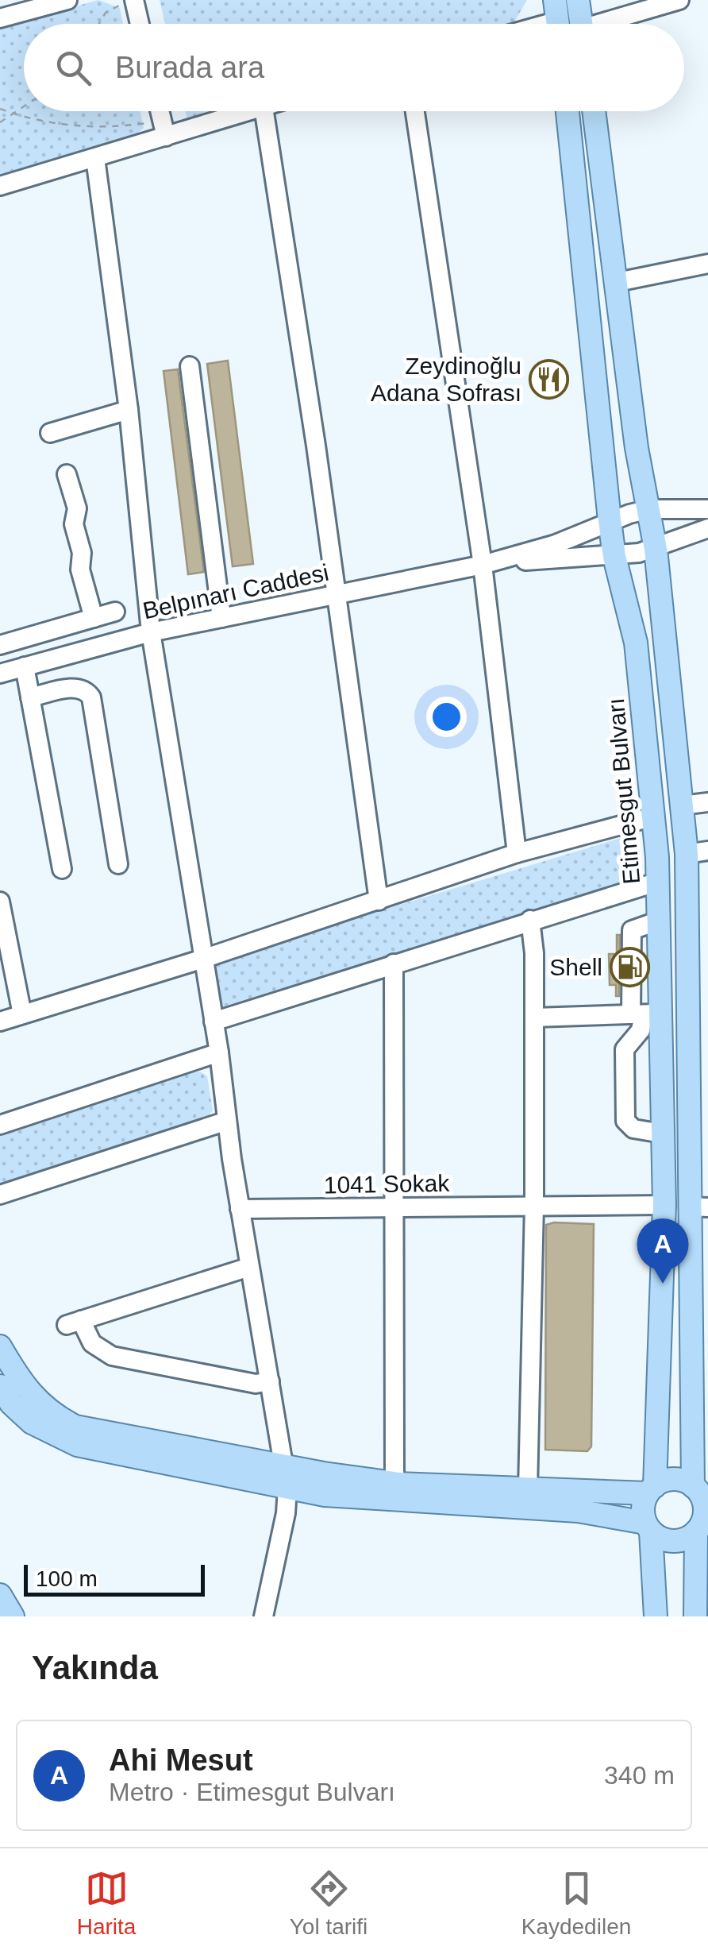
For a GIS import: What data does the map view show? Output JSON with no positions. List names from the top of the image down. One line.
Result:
{"streets":{"main road":["Etimesgut Bulvarı"],"street":["Belpınarı Caddesi","1041 Sokak"]},"crossings":[["Belpınarı Caddesi","Etimesgut Bulvarı"],["Etimesgut Bulvarı","1041 Sokak"]],"places":{"restaurant":["Zeydinoğlu Adana Sofrası"],"fuel station":["Shell"]},"scale_bar":"100 m","page":{"search":"Burada ara","pins":"A","scale":"100 m","heading":"Yakında","list":[{"mark":"A","name":"Ahi Mesut","note":"Metro · Etimesgut Bulvarı","value":"340 m"}],"nav":["Harita","Yol tarifi","Kaydedilen"]}}
